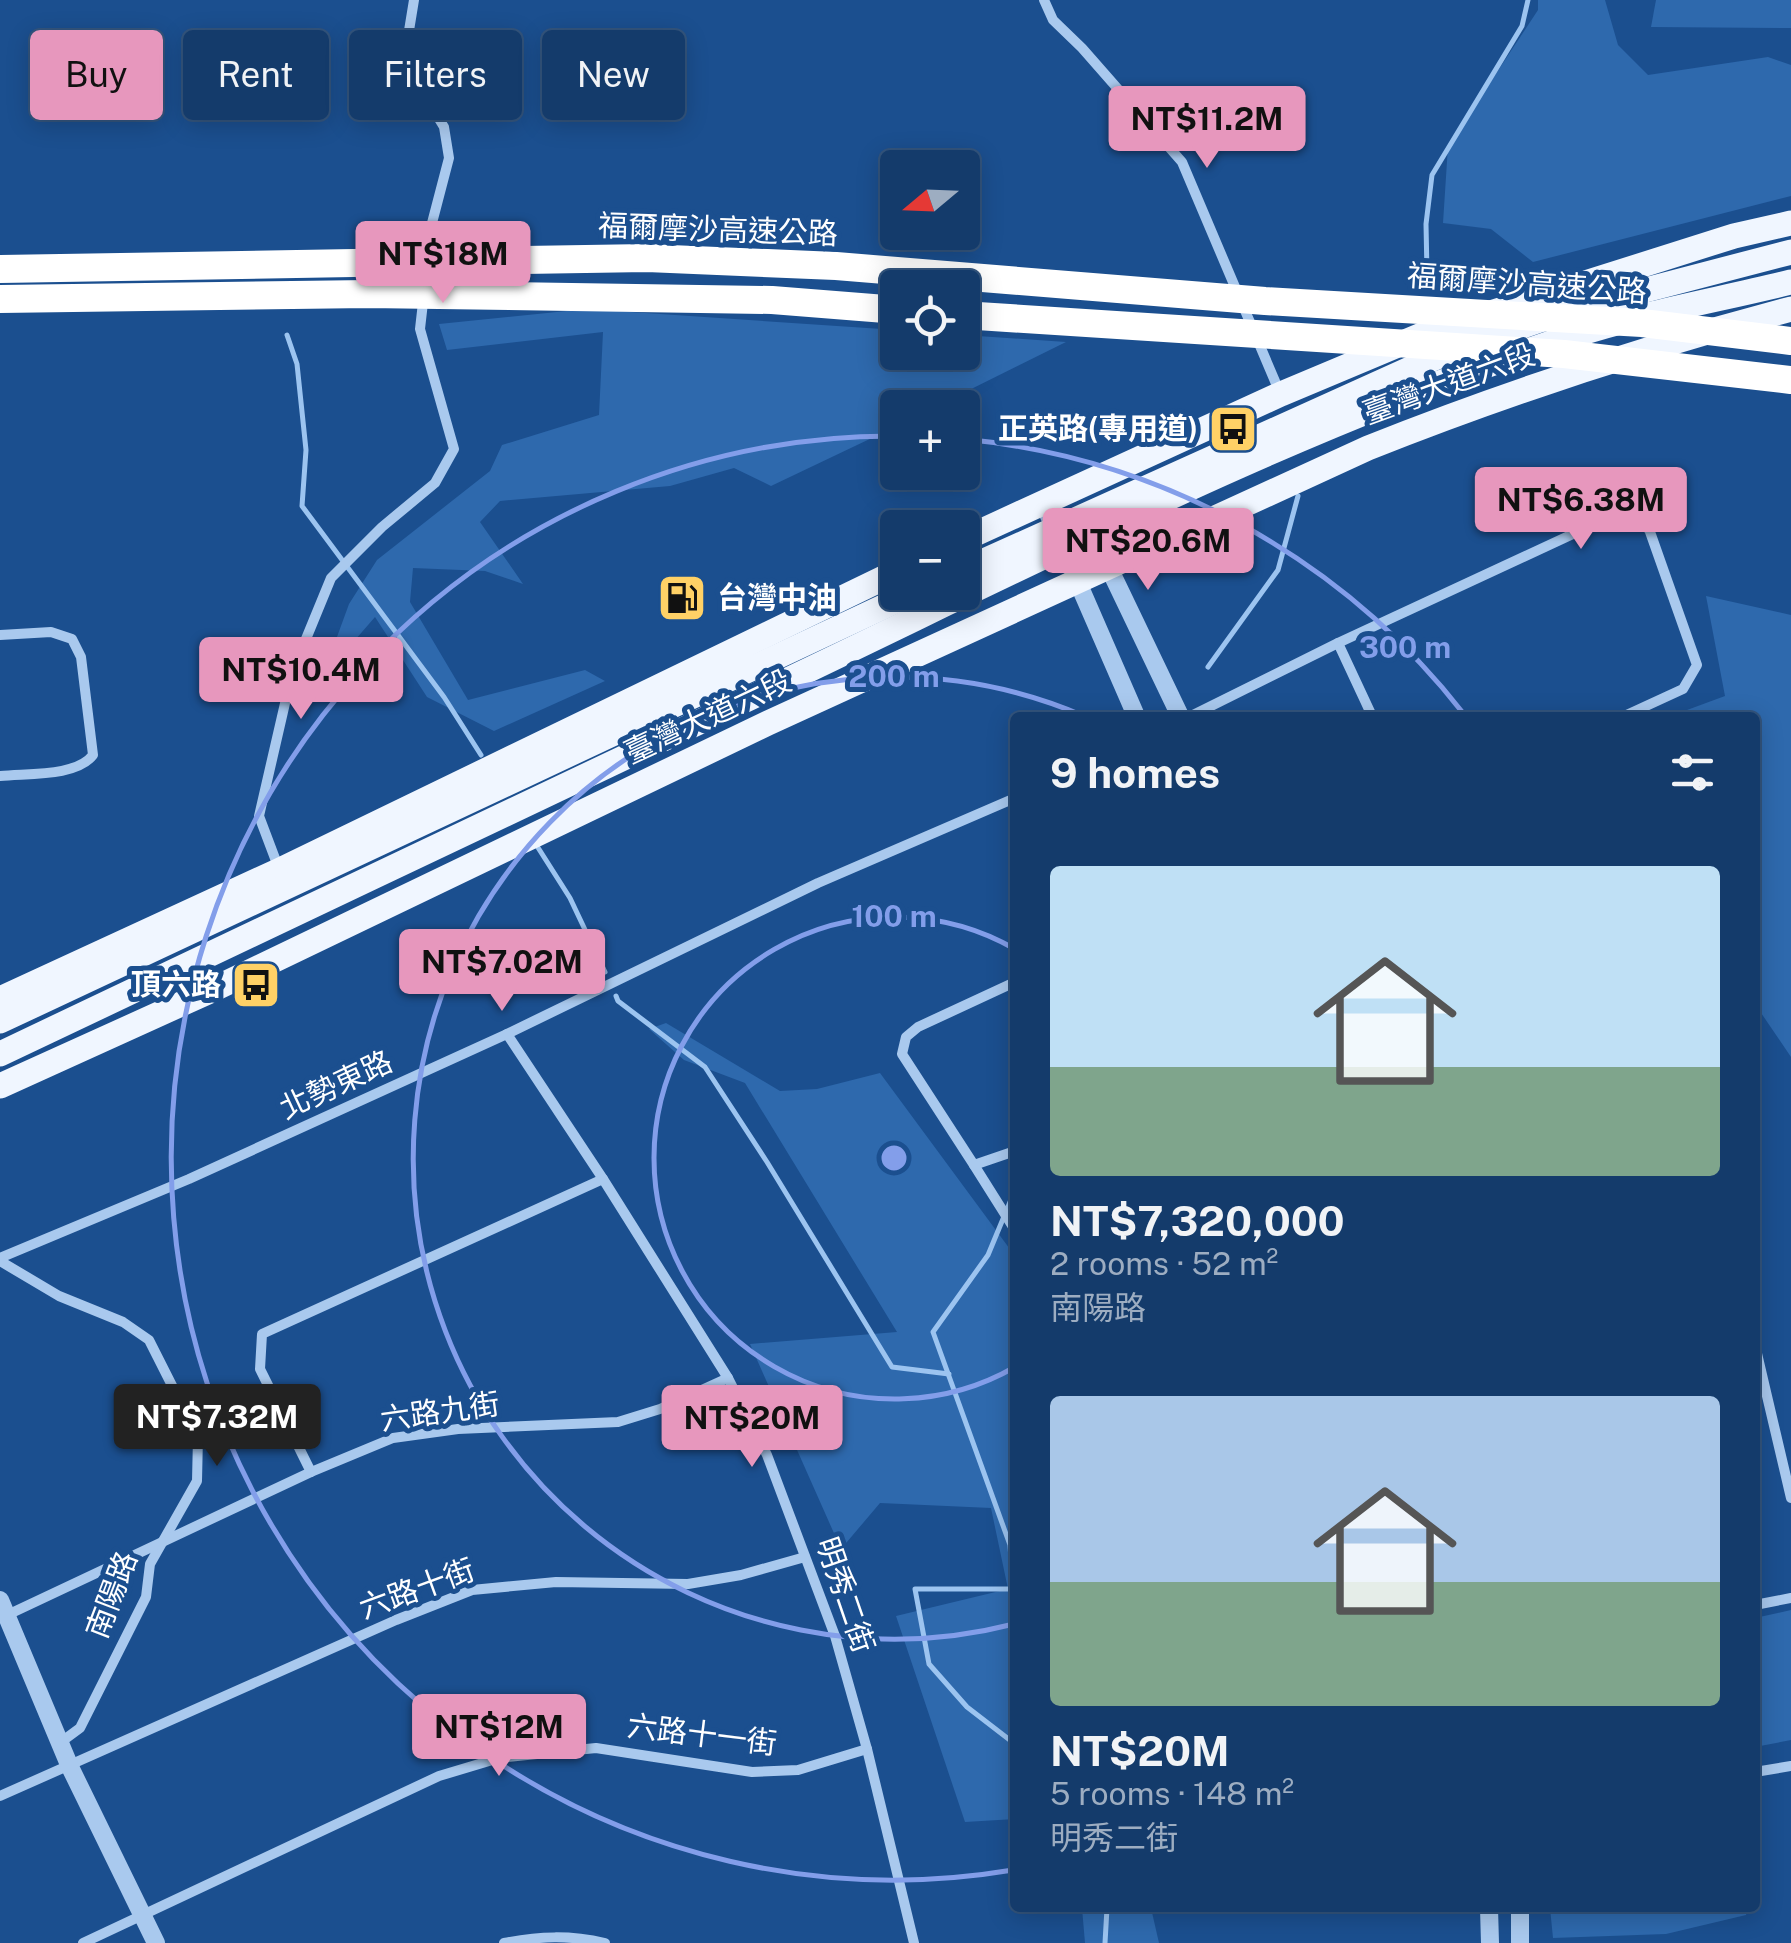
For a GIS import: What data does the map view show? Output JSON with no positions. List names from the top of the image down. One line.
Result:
{"streets":{"highway":["福爾摩沙高速公路"],"main road":["臺灣大道六段"],"street":["北勢東路","六路九街","六路十街","南陽路","明秀二街","六路十一街"]},"crossings":[["北勢東路","南陽路"],["北勢東路","明秀二街"],["六路九街","南陽路"],["六路九街","明秀二街"],["六路十街","明秀二街"],["明秀二街","六路十一街"]],"places":{"bus stop":["正英路(專用道)","頂六路"],"fuel station":["台灣中油"]},"north":"left","page":{"chip":["Buy","Rent","Filters","New"],"price":["NT$11.2M","NT$18M","NT$6.38M","NT$20.6M","NT$10.4M","NT$7.02M","NT$7.32M","NT$20M","NT$12M"],"map_buttons":["+","−"],"heading":"9 homes","list":[{"name":"NT$7,320,000","note":"2 rooms · 52 m² · 南陽路"},{"name":"NT$20M","note":"5 rooms · 148 m² · 明秀二街"}]},"rings":["300 m","200 m","100 m"]}
